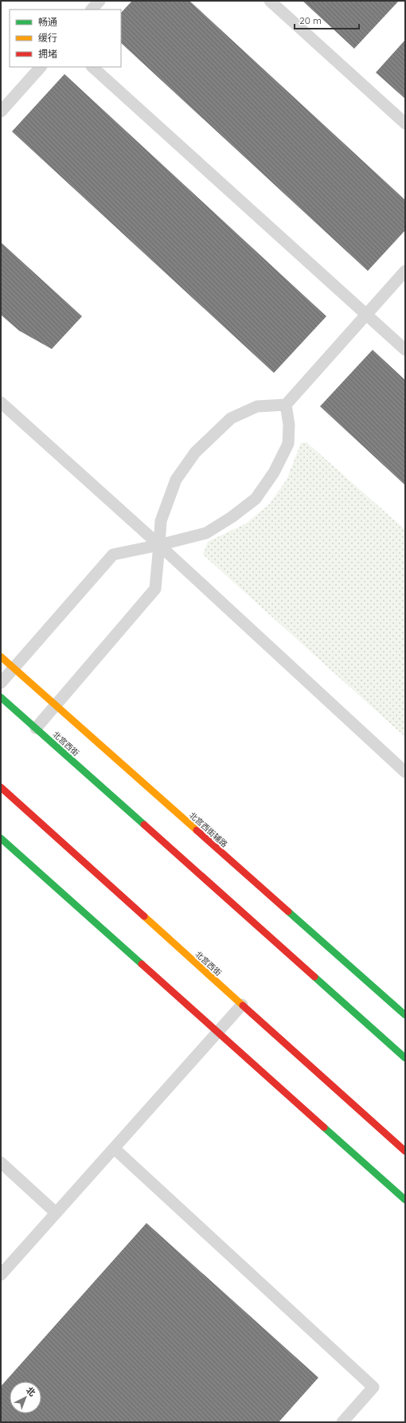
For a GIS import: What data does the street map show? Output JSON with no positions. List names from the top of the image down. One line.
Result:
{"streets":{"street":["北宫西街","北宫西街辅路"]},"legend":["畅通","缓行","拥堵"],"scale_bar":"20 m","north":"top right"}
